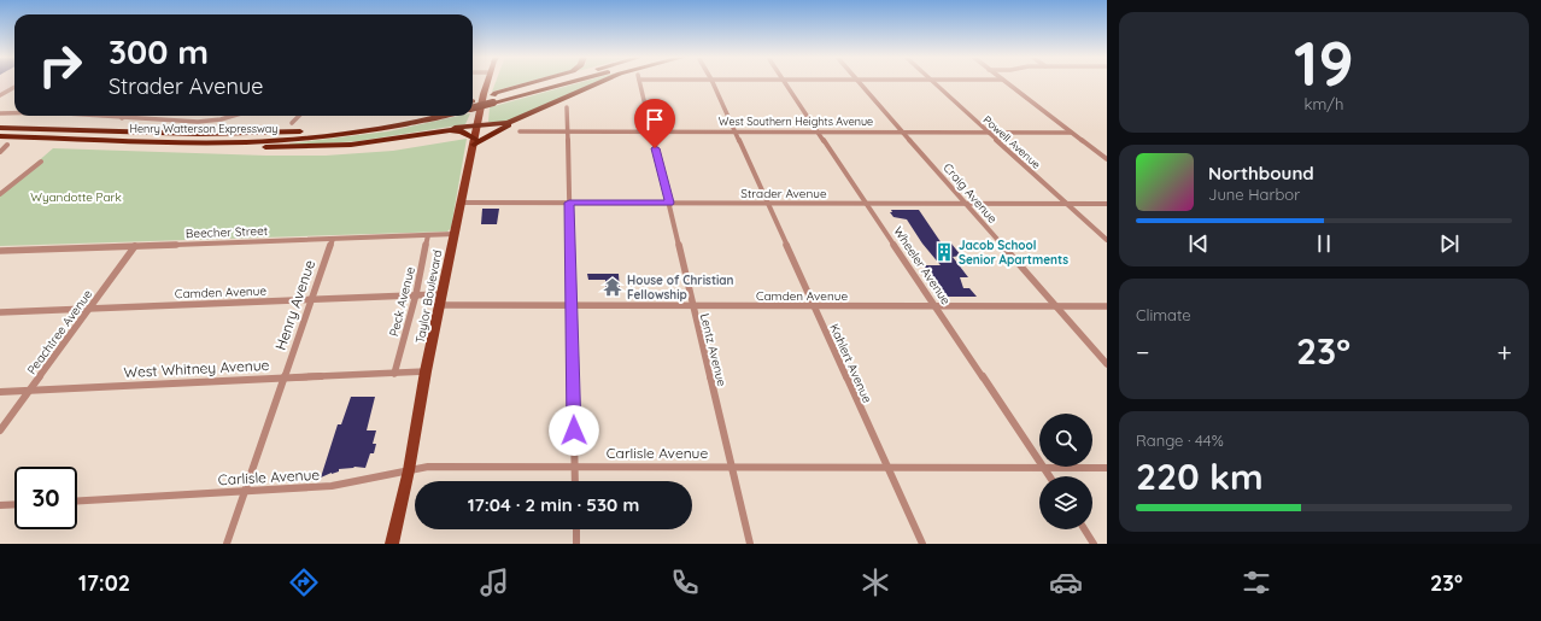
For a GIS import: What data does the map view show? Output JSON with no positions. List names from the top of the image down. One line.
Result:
{"streets":{"highway":["Henry Watterson Expressway"],"main road":["Taylor Boulevard"],"street":["West Southern Heights Avenue","Powell Avenue","Strader Avenue","Craig Avenue","Beecher Street","Wheeler Avenue","Camden Avenue","Peck Avenue","Henry Avenue","Peachtree Avenue","Lentz Avenue","Kahlert Avenue","West Whitney Avenue","Carlisle Avenue"]},"crossings":[["West Southern Heights Avenue","Powell Avenue"],["West Southern Heights Avenue","Craig Avenue"],["West Southern Heights Avenue","Wheeler Avenue"],["West Southern Heights Avenue","Lentz Avenue"],["West Southern Heights Avenue","Kahlert Avenue"],["Powell Avenue","Strader Avenue"],["Strader Avenue","Craig Avenue"],["Strader Avenue","Wheeler Avenue"],["Strader Avenue","Taylor Boulevard"],["Strader Avenue","Lentz Avenue"],["Strader Avenue","Kahlert Avenue"],["Craig Avenue","Camden Avenue"],["Beecher Street","Taylor Boulevard"],["Beecher Street","Peck Avenue"],["Beecher Street","Henry Avenue"],["Beecher Street","Peachtree Avenue"],["Wheeler Avenue","Camden Avenue"],["Wheeler Avenue","Carlisle Avenue"],["Camden Avenue","Taylor Boulevard"],["Camden Avenue","Peck Avenue"],["Camden Avenue","Henry Avenue"],["Camden Avenue","Peachtree Avenue"],["Camden Avenue","Lentz Avenue"],["Camden Avenue","Kahlert Avenue"],["Taylor Boulevard","West Whitney Avenue"],["Taylor Boulevard","Carlisle Avenue"],["Peck Avenue","West Whitney Avenue"],["Henry Avenue","West Whitney Avenue"],["Henry Avenue","Carlisle Avenue"],["Peachtree Avenue","West Whitney Avenue"],["Lentz Avenue","Carlisle Avenue"],["Kahlert Avenue","Carlisle Avenue"]],"parks":["Wyandotte Park"],"places":{"building":["Jacob School Senior Apartments"],"temple":["House of Christian Fellowship"]},"page":{"tile":[["19","km/h"],"Climate",["Range · 44%","220 km"]],"turn":["300 m","Strader Avenue"],"song":["Northbound","June Harbor"],"heat":["−","23°","+"],"limit":"30","trip":"17:04 · 2 min · 530 m","tabs":["17:02","23°"]}}
